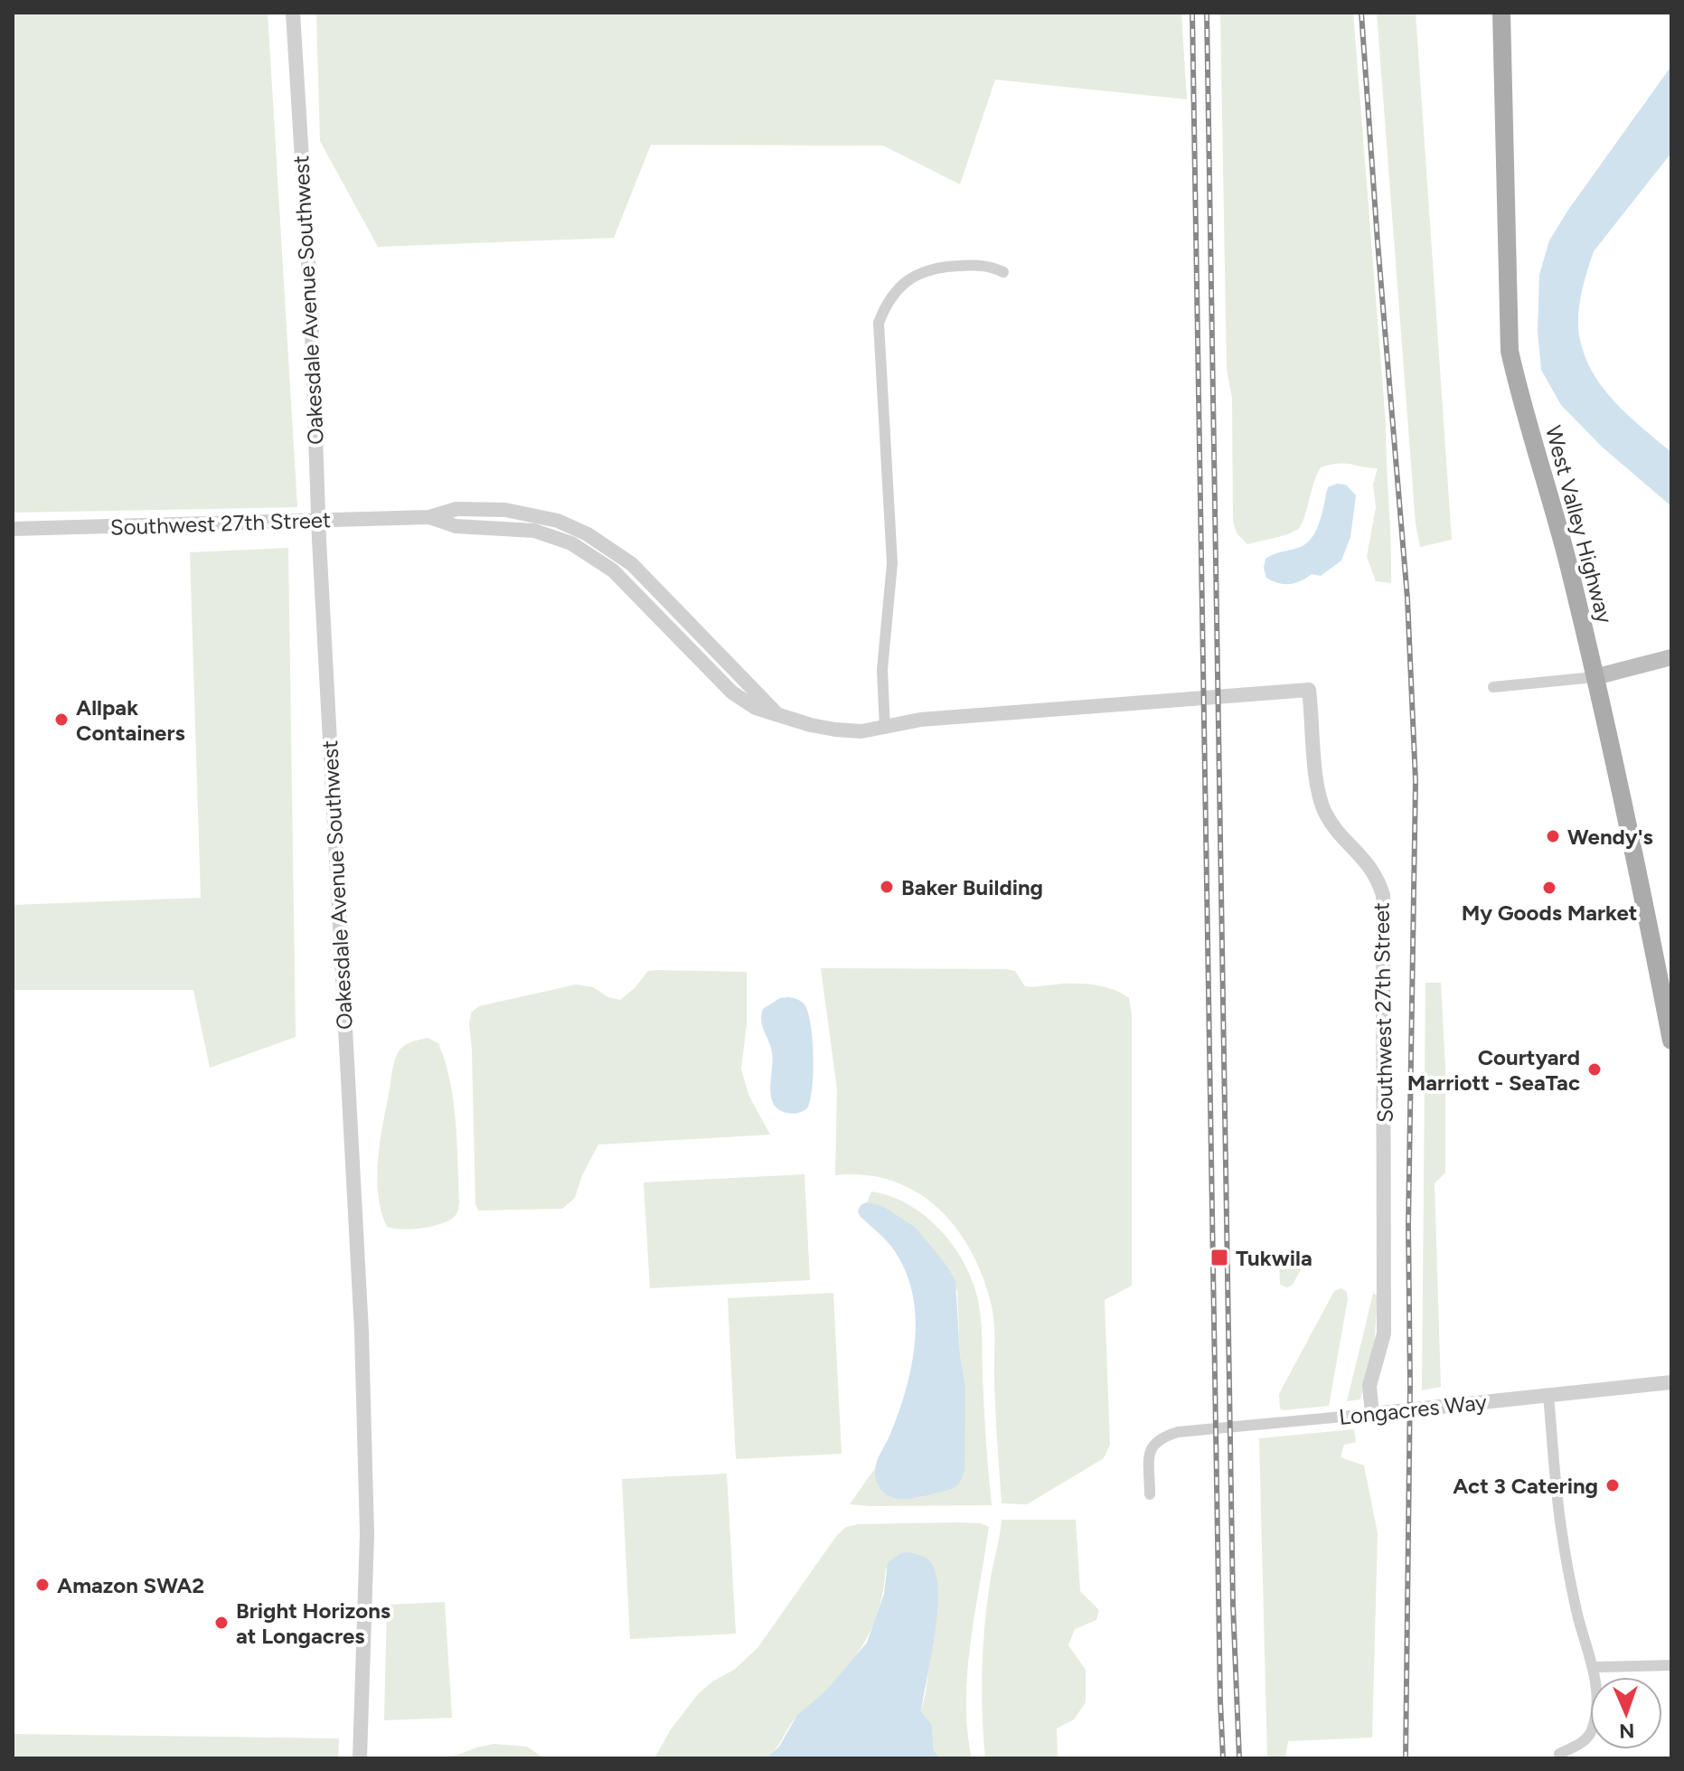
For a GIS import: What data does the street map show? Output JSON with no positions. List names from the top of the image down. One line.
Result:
{"streets":{"main road":["West Valley Highway"],"street":["Oakesdale Avenue Southwest","Southwest 27th Street","Longacres Way"]},"crossings":[["Oakesdale Avenue Southwest","Southwest 27th Street"],["Southwest 27th Street","Longacres Way"]],"places":{"other":["Allpak Containers","Wendy's","Baker Building","My Goods Market","Courtyard Marriott - SeaTac","Act 3 Catering","Amazon SWA2","Bright Horizons at Longacres"],"transit":["Tukwila"]},"north":"bottom"}
